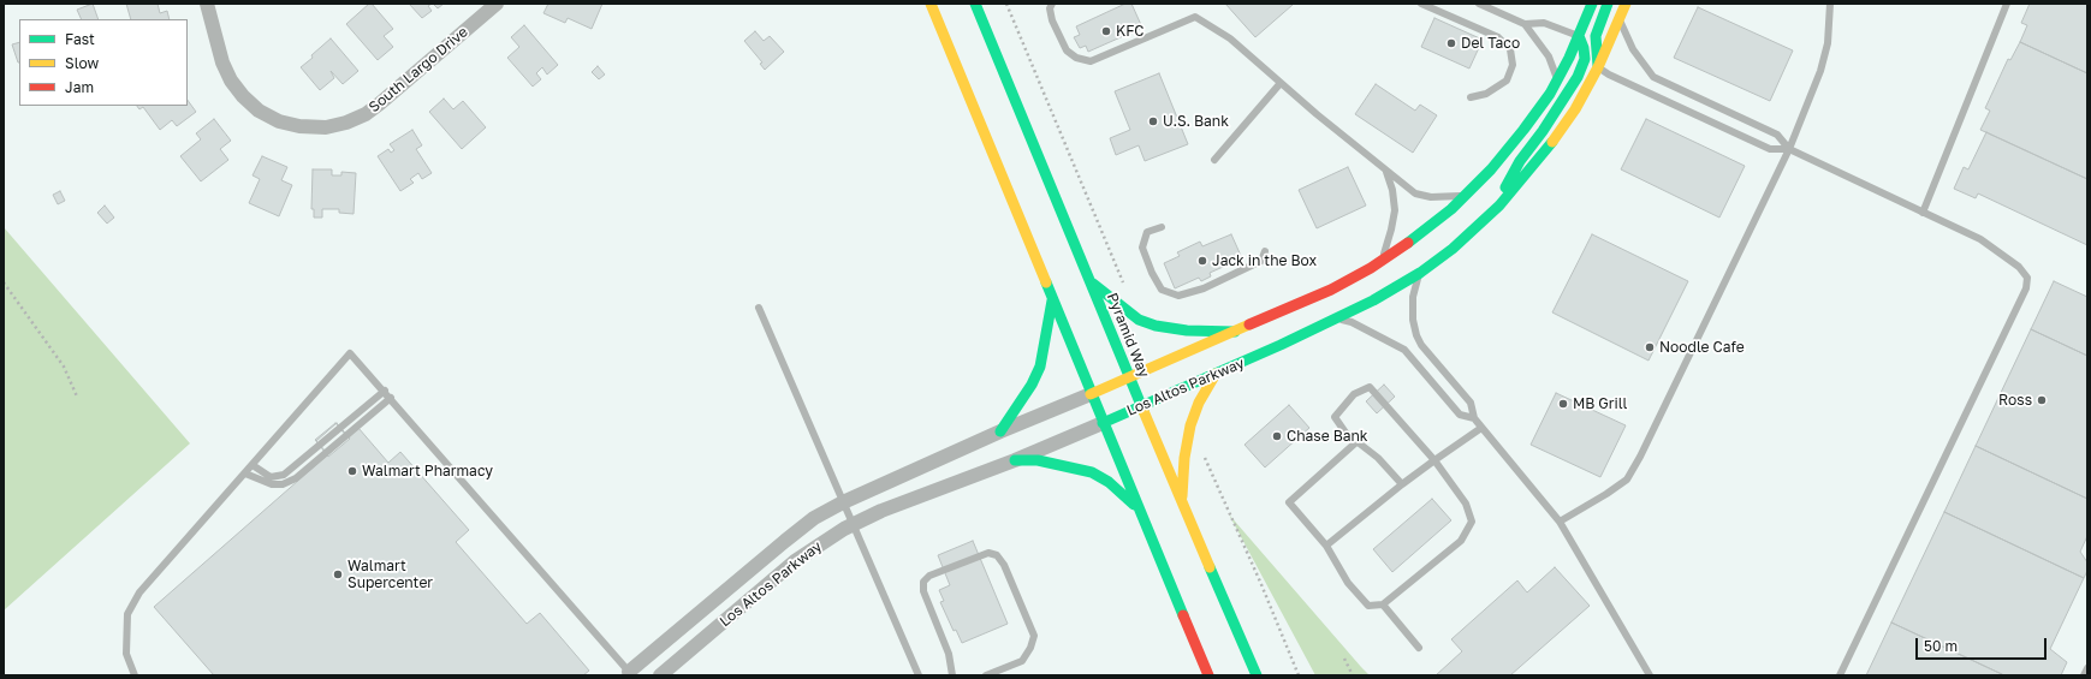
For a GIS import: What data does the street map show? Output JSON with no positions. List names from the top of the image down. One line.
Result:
{"streets":{"main road":["Pyramid Way","Los Altos Parkway"],"street":["South Largo Drive"]},"crossings":[["Pyramid Way","Los Altos Parkway"]],"places":["KFC","Del Taco","U.S. Bank","Jack in the Box","Noodle Cafe","Ross","MB Grill","Chase Bank","Walmart Pharmacy","Walmart Supercenter"],"legend":["Fast","Slow","Jam"],"scale_bar":"50 m"}
